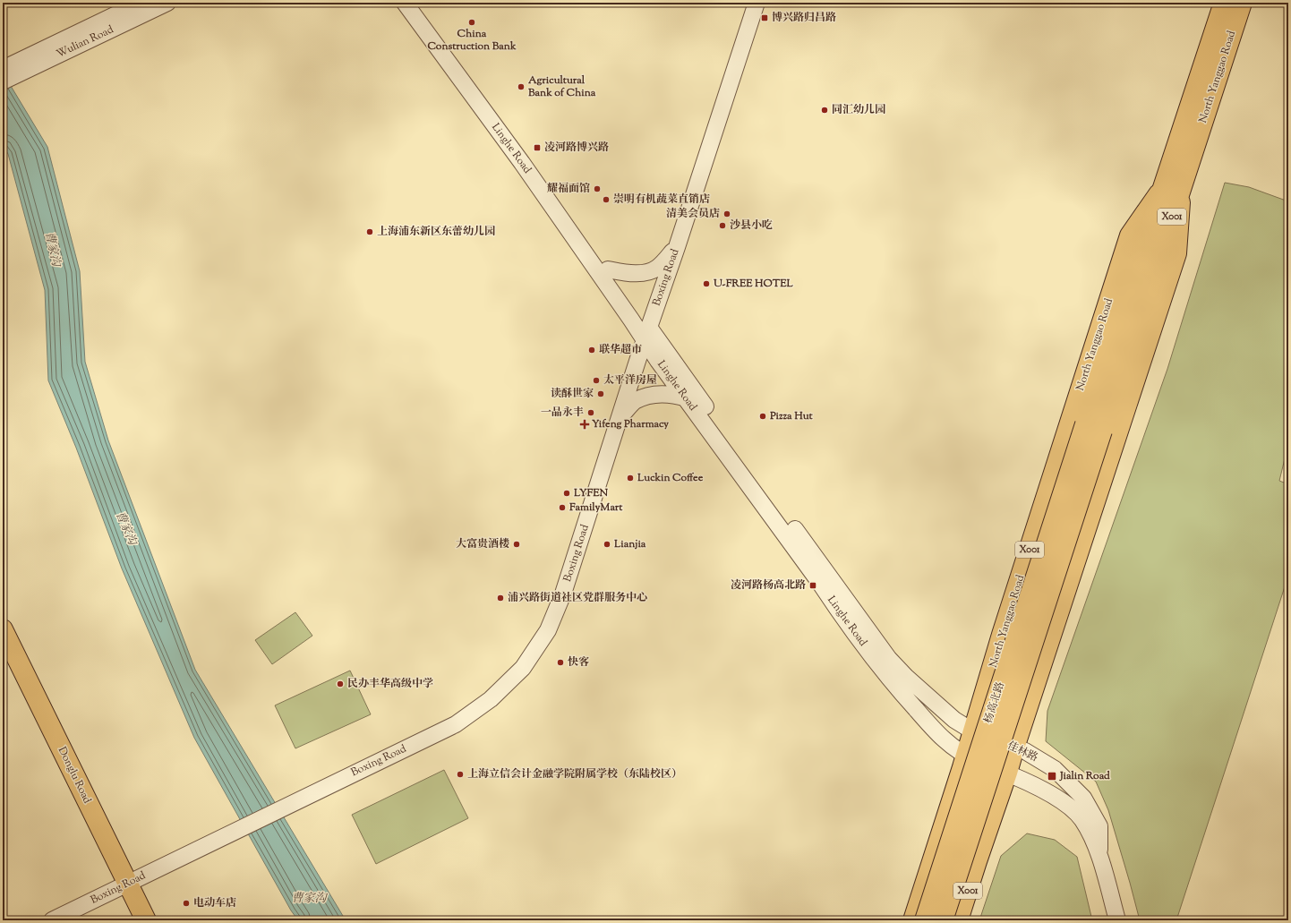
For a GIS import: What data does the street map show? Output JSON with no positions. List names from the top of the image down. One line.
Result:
{"streets":{"main road":["North Yanggao Road","X001","杨高北路","Donglu Road"],"street":["Wulian Road","Linghe Road","Boxing Road","佳林路"]},"crossings":[["North Yanggao Road","Linghe Road"],["North Yanggao Road","杨高北路"],["North Yanggao Road","佳林路"],["Linghe Road","Boxing Road"],["Linghe Road","佳林路"],["Boxing Road","Donglu Road"]],"water":["曹家沟"],"places":{"transit":["博兴路归昌路","凌河路博兴路","凌河路杨高北路","Jialin Road"],"other":["China Construction Bank","Agricultural Bank of China","同汇幼儿园","耀福面馆","崇明有机蔬菜直销店","清美会员店","沙县小吃","上海浦东新区东蕾幼儿园","U-FREE HOTEL","联华超市","太平洋房屋","读酥世家","一品永丰","Pizza Hut","Luckin Coffee","LYFEN","FamilyMart","大富贵酒楼","Lianjia","浦兴路街道社区党群服务中心","快客","民办丰华高级中学","上海立信会计金融学院附属学校（东陆校区）","电动车店"],"health":["Yifeng Pharmacy"]}}
